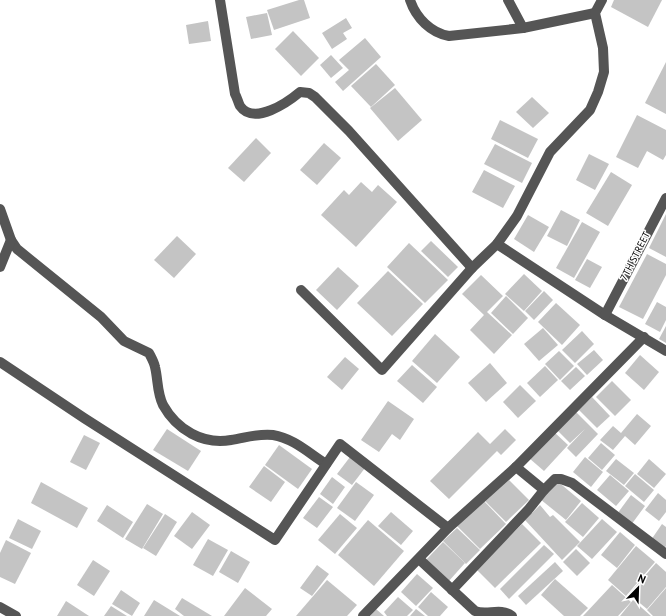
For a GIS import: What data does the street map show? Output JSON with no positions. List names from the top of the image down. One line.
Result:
{"streets":{"street":["7TH STREET"]},"north":"top right"}
